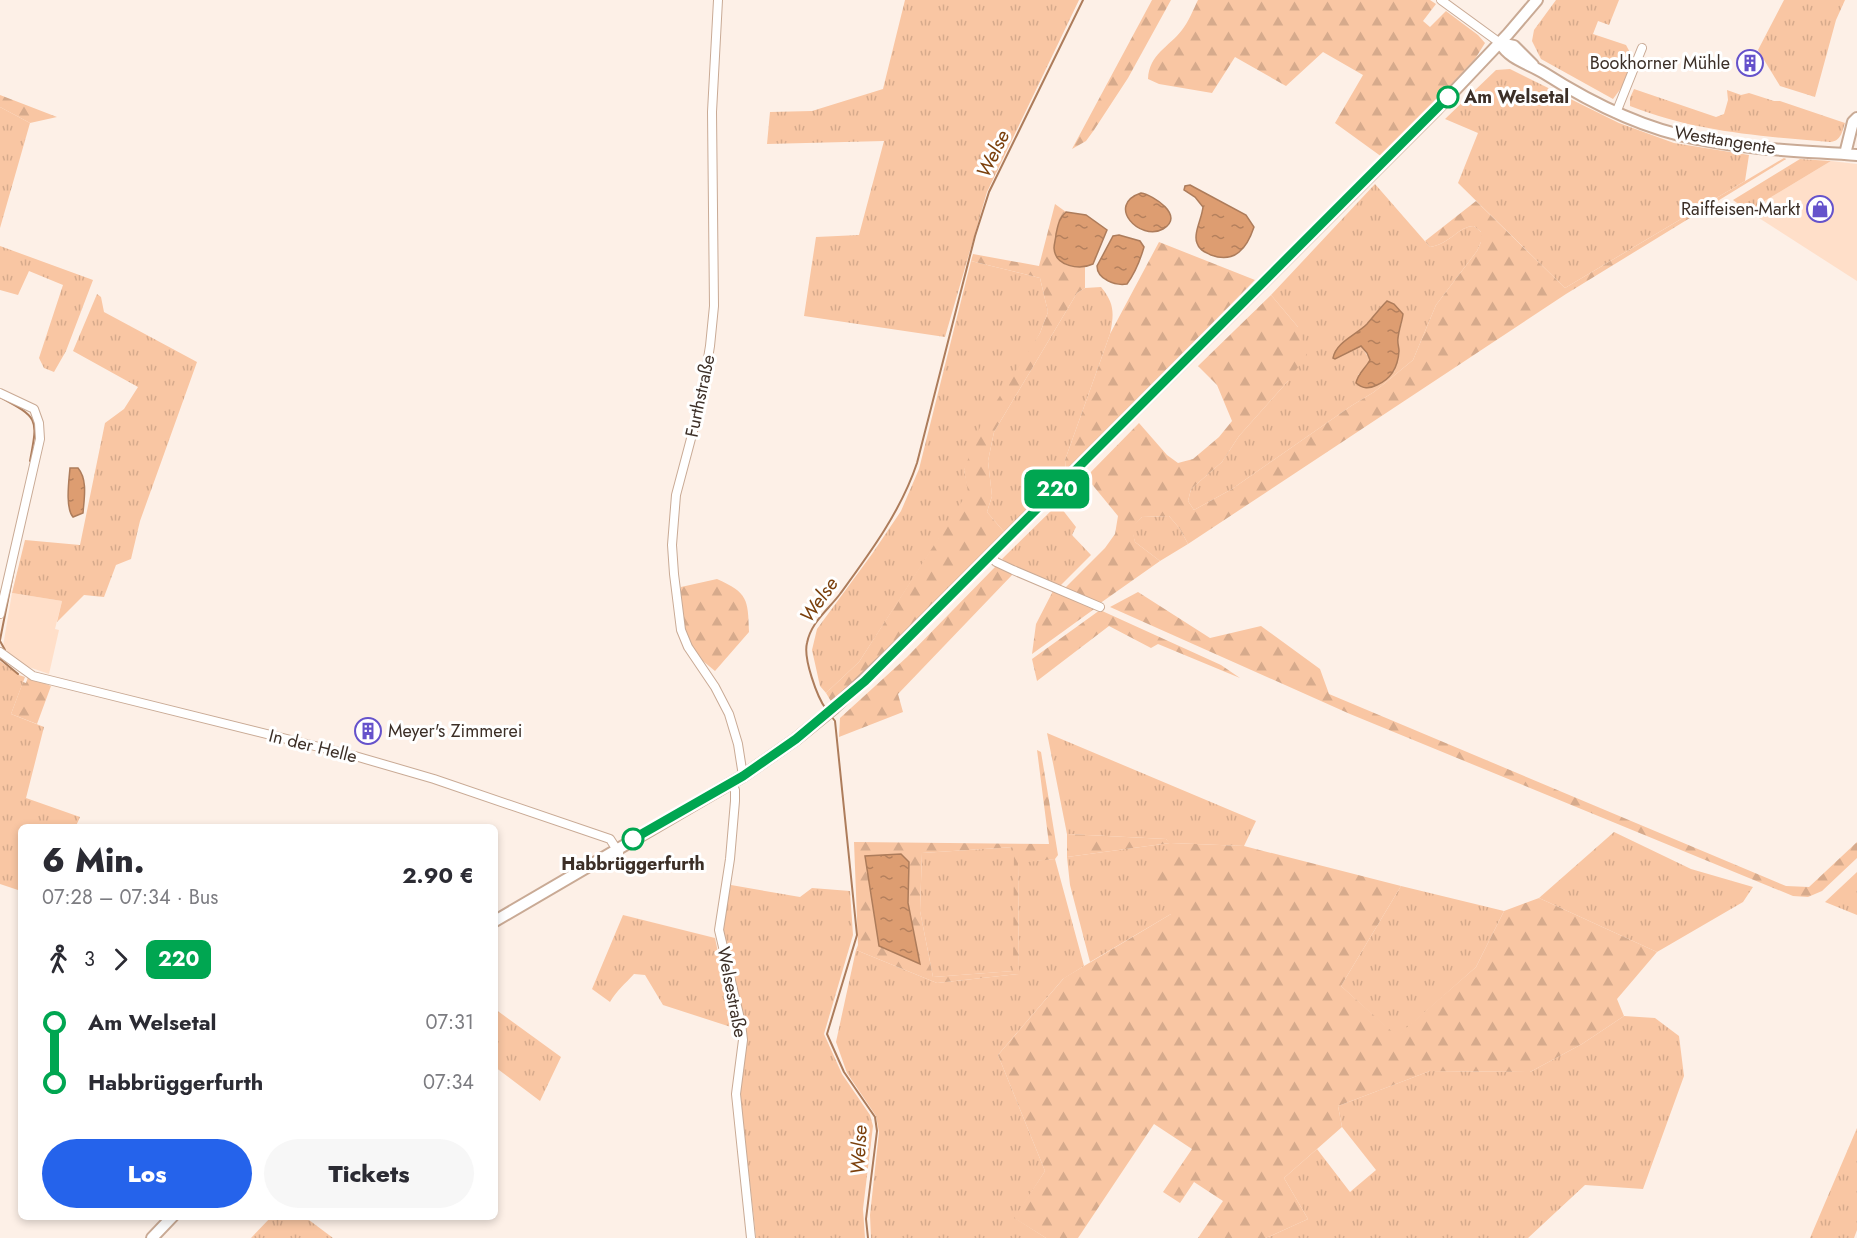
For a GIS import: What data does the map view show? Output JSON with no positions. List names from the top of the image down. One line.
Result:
{"streets":{"street":["Westtangente","Furthstraße","In der Helle","Welsestraße"]},"water":["Welse"],"places":{"building":["Bookhorner Mühle","Meyer's Zimmerei"],"other":["Am Welsetal","Habbrüggerfurth"],"shop":["Raiffeisen-Markt"]},"lines":["bus line 220"],"page":{"on_map":"220","heading":["6 Min.","07:28 – 07:34 · Bus","2.90 €"],"legs":["3","220"],"list":[{"name":"Am Welsetal","value":"07:31"},{"name":"Habbrüggerfurth","value":"07:34"}],"buttons":["Los","Tickets"]}}
